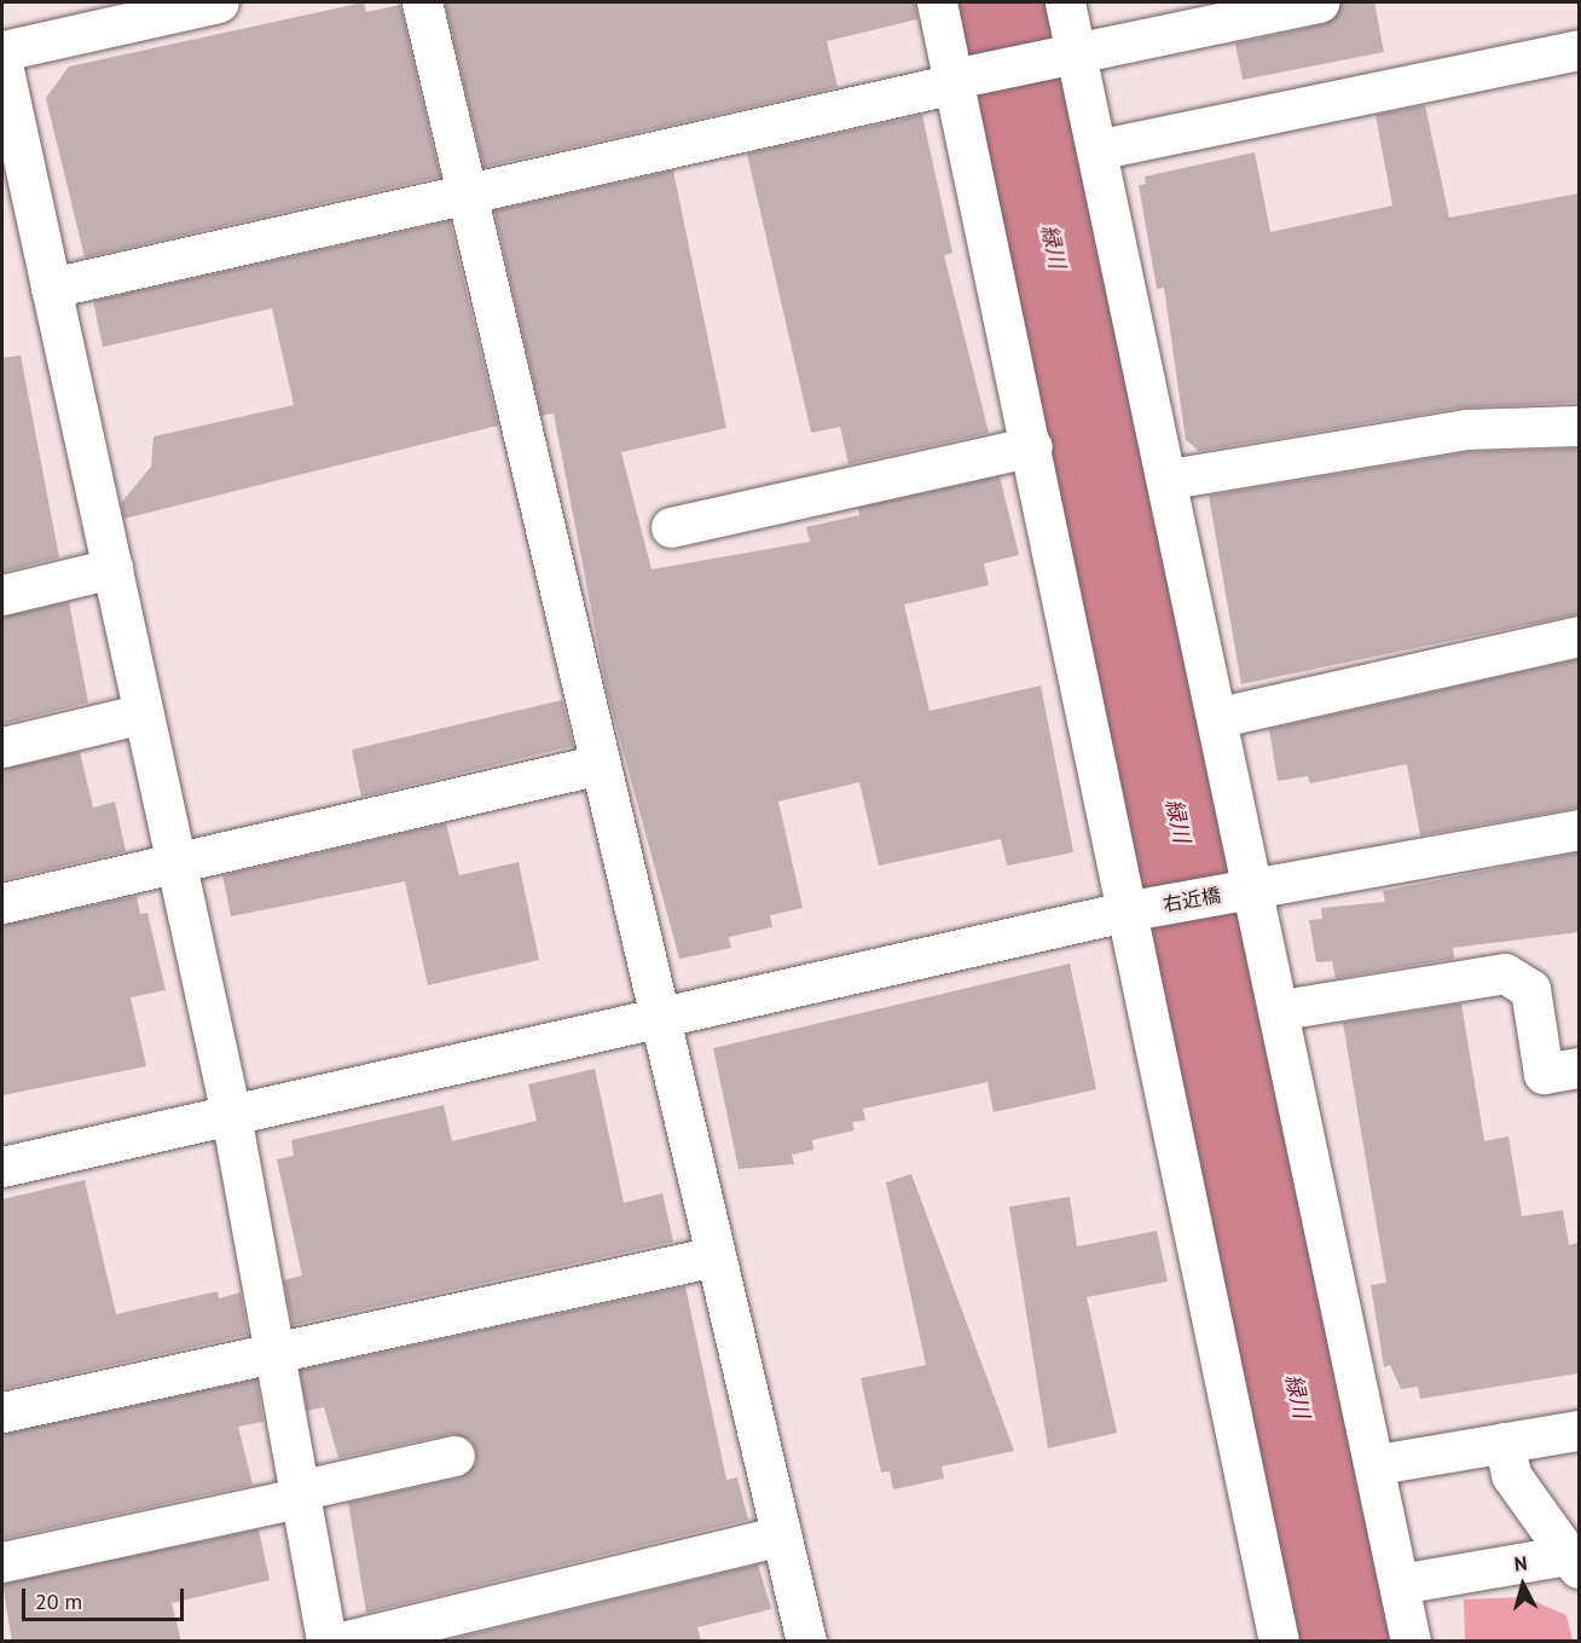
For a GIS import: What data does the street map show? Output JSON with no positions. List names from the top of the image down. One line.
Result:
{"streets":{"street":["右近橋"]},"water":["緑川"],"scale_bar":"20 m","north":"top"}
